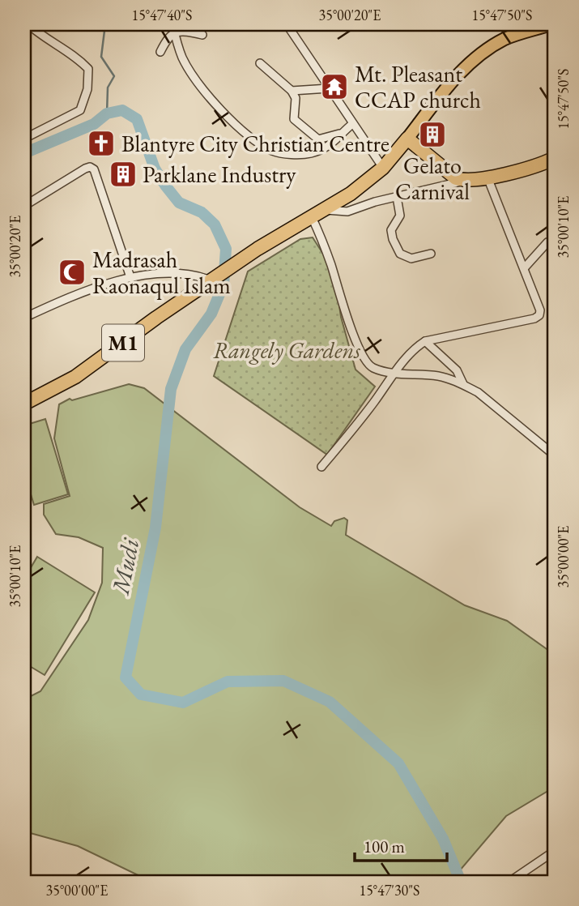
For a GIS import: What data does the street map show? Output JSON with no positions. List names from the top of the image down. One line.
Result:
{"streets":{"highway":["M1"]},"water":["Mudi"],"parks":["Rangely Gardens"],"places":{"temple":["Mt. Pleasant CCAP church"],"building":["Gelato Carnival","Parklane Industry"],"church":["Blantyre City Christian Centre"],"mosque":["Madrasah Raonaqul Islam"]},"scale_bar":"100 m","coordinates":["15°47'40\"S","35°00'20\"E","15°47'50\"S","35°00'10\"E","35°00'00\"E","15°47'30\"S"]}
